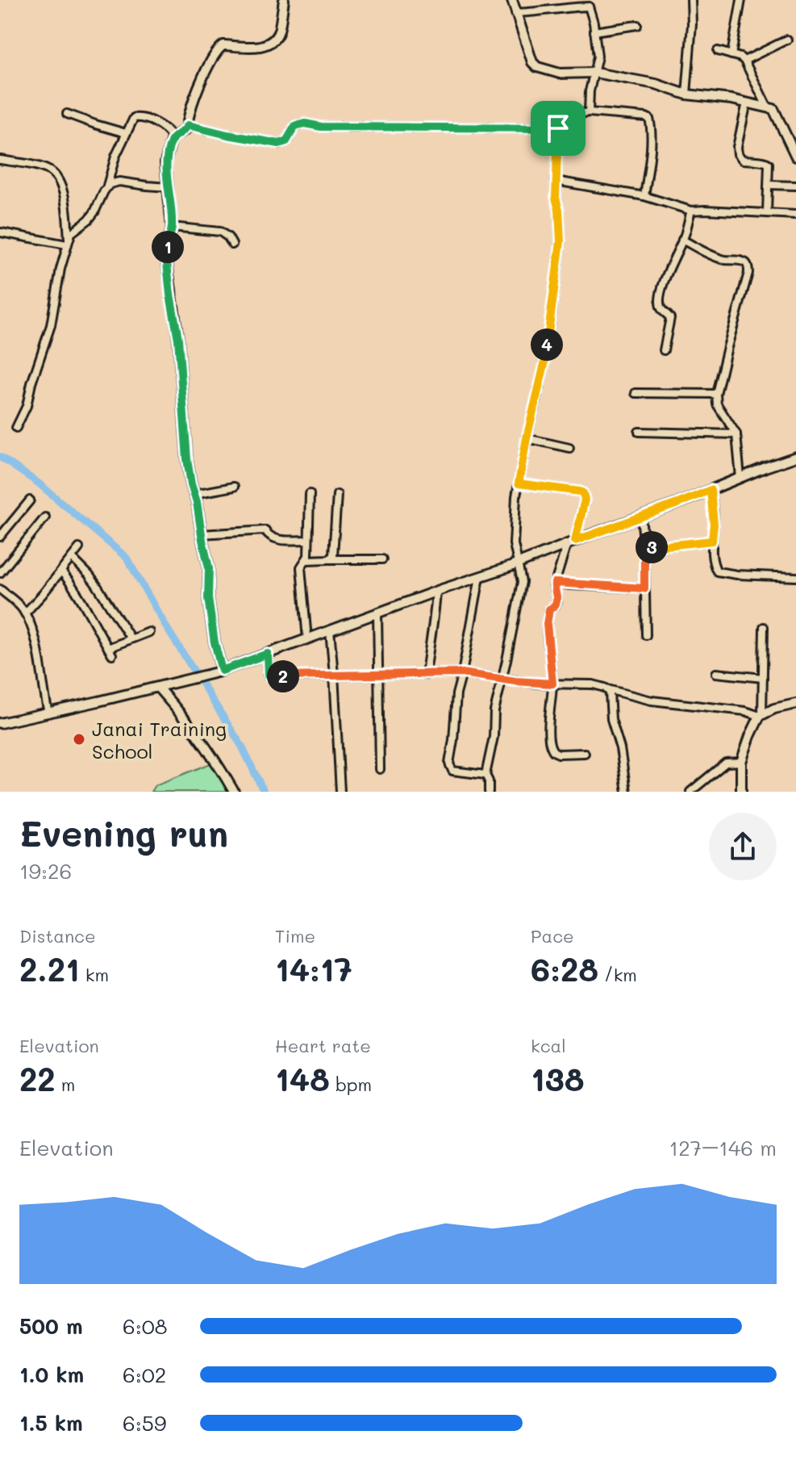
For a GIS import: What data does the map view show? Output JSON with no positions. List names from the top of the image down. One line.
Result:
{"places":["Janai Training School"],"page":{"pins":["1","4","3","2"],"heading":["Evening run","19:26"],"stats":[["Distance","2.21 km"],["Time","14:17"],["Pace","6:28 /km"],["Elevation","22 m"],["Heart rate","148 bpm"],["kcal","138"]],"chart":["Elevation","127–146 m"],"list":[{"name":"500 m","note":"6:08"},{"name":"1.0 km","note":"6:02"},{"name":"1.5 km","note":"6:59"}]}}
